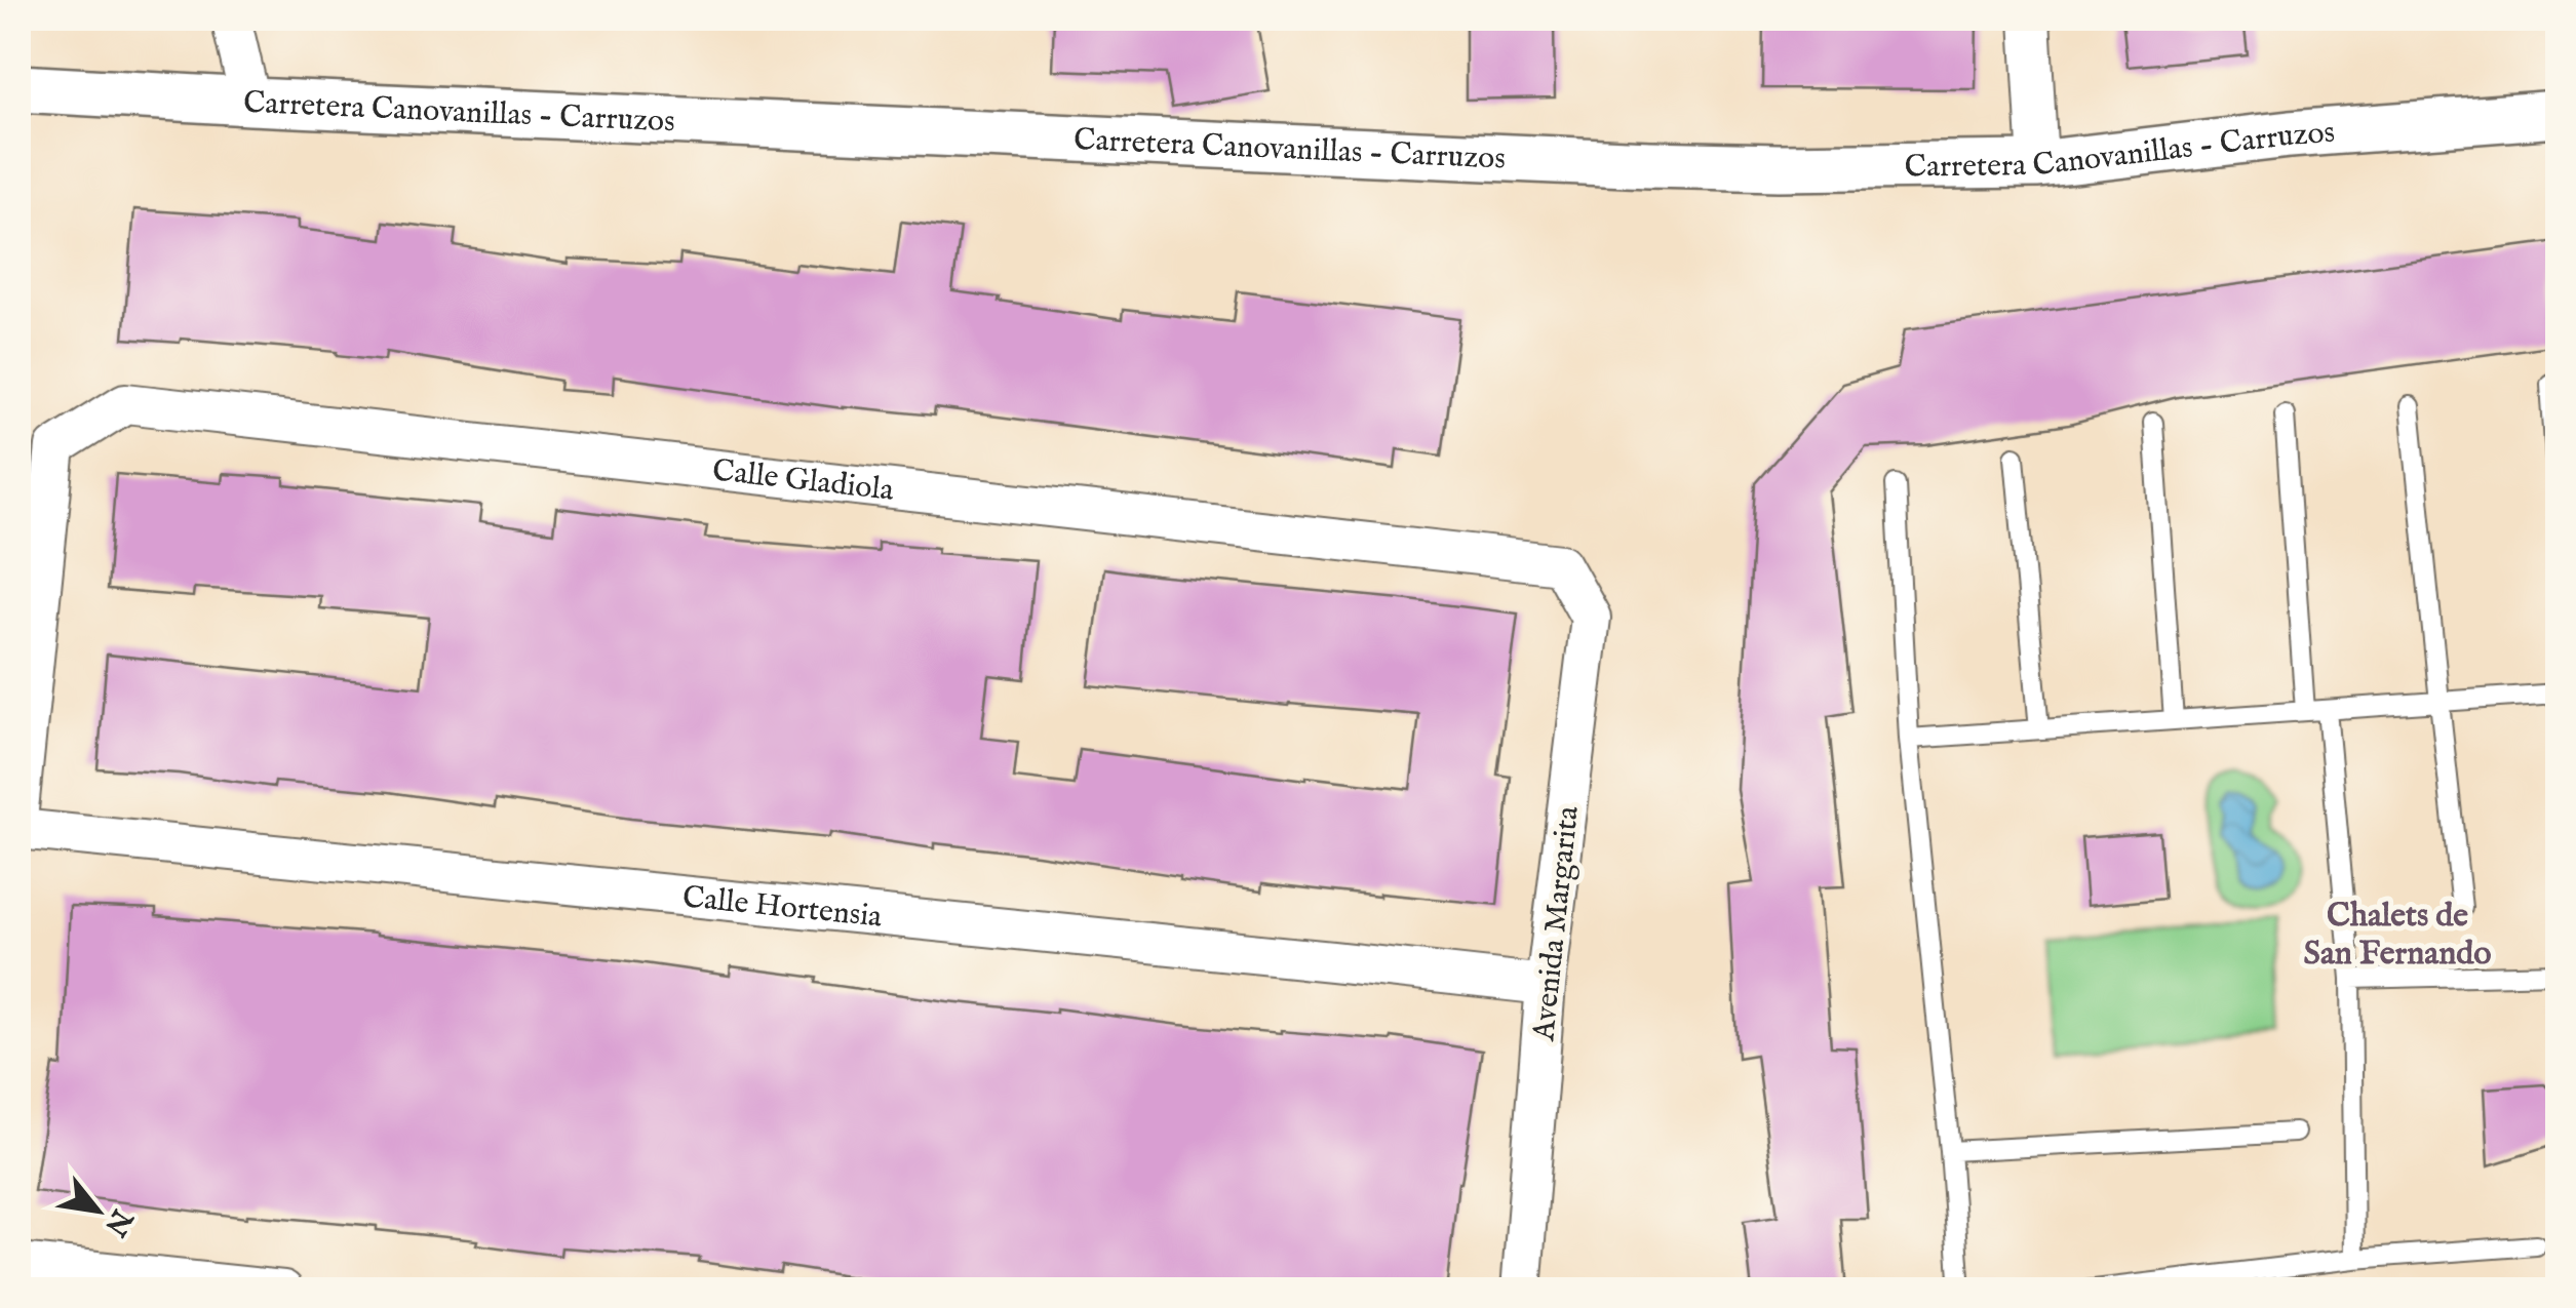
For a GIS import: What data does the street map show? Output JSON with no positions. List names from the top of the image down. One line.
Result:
{"streets":{"street":["Carretera Canovanillas - Carruzos","Calle Gladiola","Calle Hortensia","Avenida Margarita"]},"crossings":[["Calle Gladiola","Avenida Margarita"],["Calle Hortensia","Avenida Margarita"]],"districts":["Chalets de San Fernando"],"north":"bottom right"}
